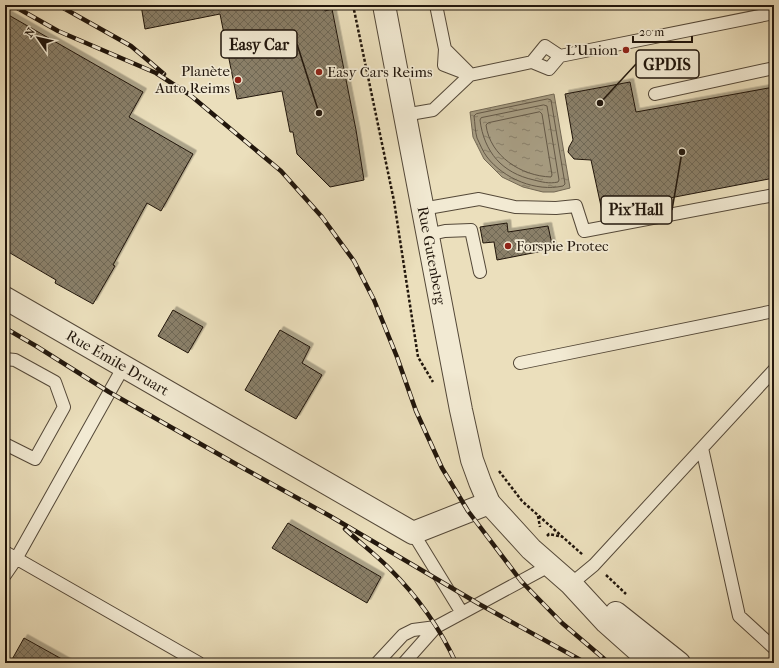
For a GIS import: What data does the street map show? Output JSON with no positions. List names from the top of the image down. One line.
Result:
{"streets":{"street":["Rue Gutenberg","Rue Émile Druart"]},"places":["L'Union","Easy Cars Reims","Planète Auto Reims","GPDIS","Easy Car","Pix'Hall","Forspie Protec"],"scale_bar":"20 m","north":"top left"}
